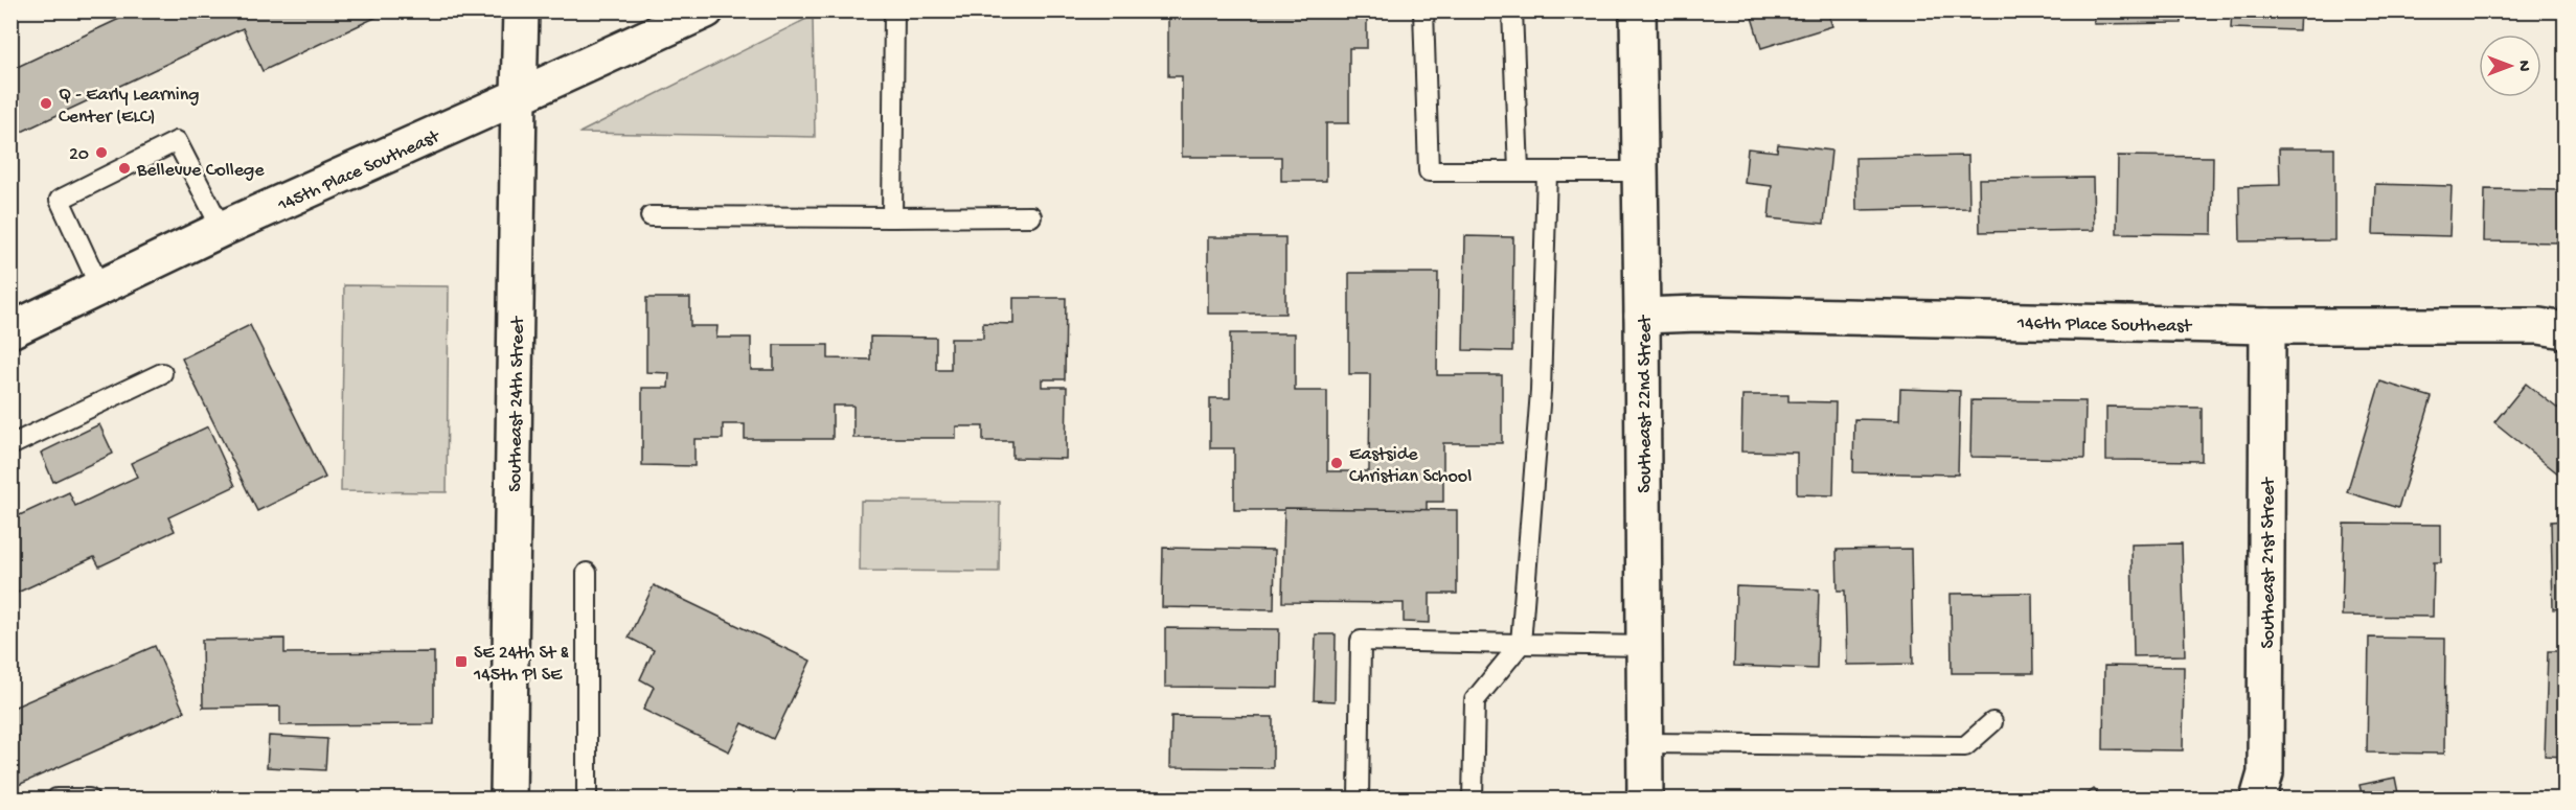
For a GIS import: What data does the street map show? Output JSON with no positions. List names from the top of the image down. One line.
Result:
{"streets":{"street":["145th Place Southeast","146th Place Southeast","Southeast 24th Street","Southeast 22nd Street","Southeast 21st Street"]},"crossings":[["145th Place Southeast","Southeast 24th Street"],["146th Place Southeast","Southeast 22nd Street"],["146th Place Southeast","Southeast 21st Street"]],"places":{"other":["Q - Early Learning Center (ELC)","20","Bellevue College","Eastside Christian School"],"transit":["SE 24th St & 145th Pl SE"]},"north":"right"}
